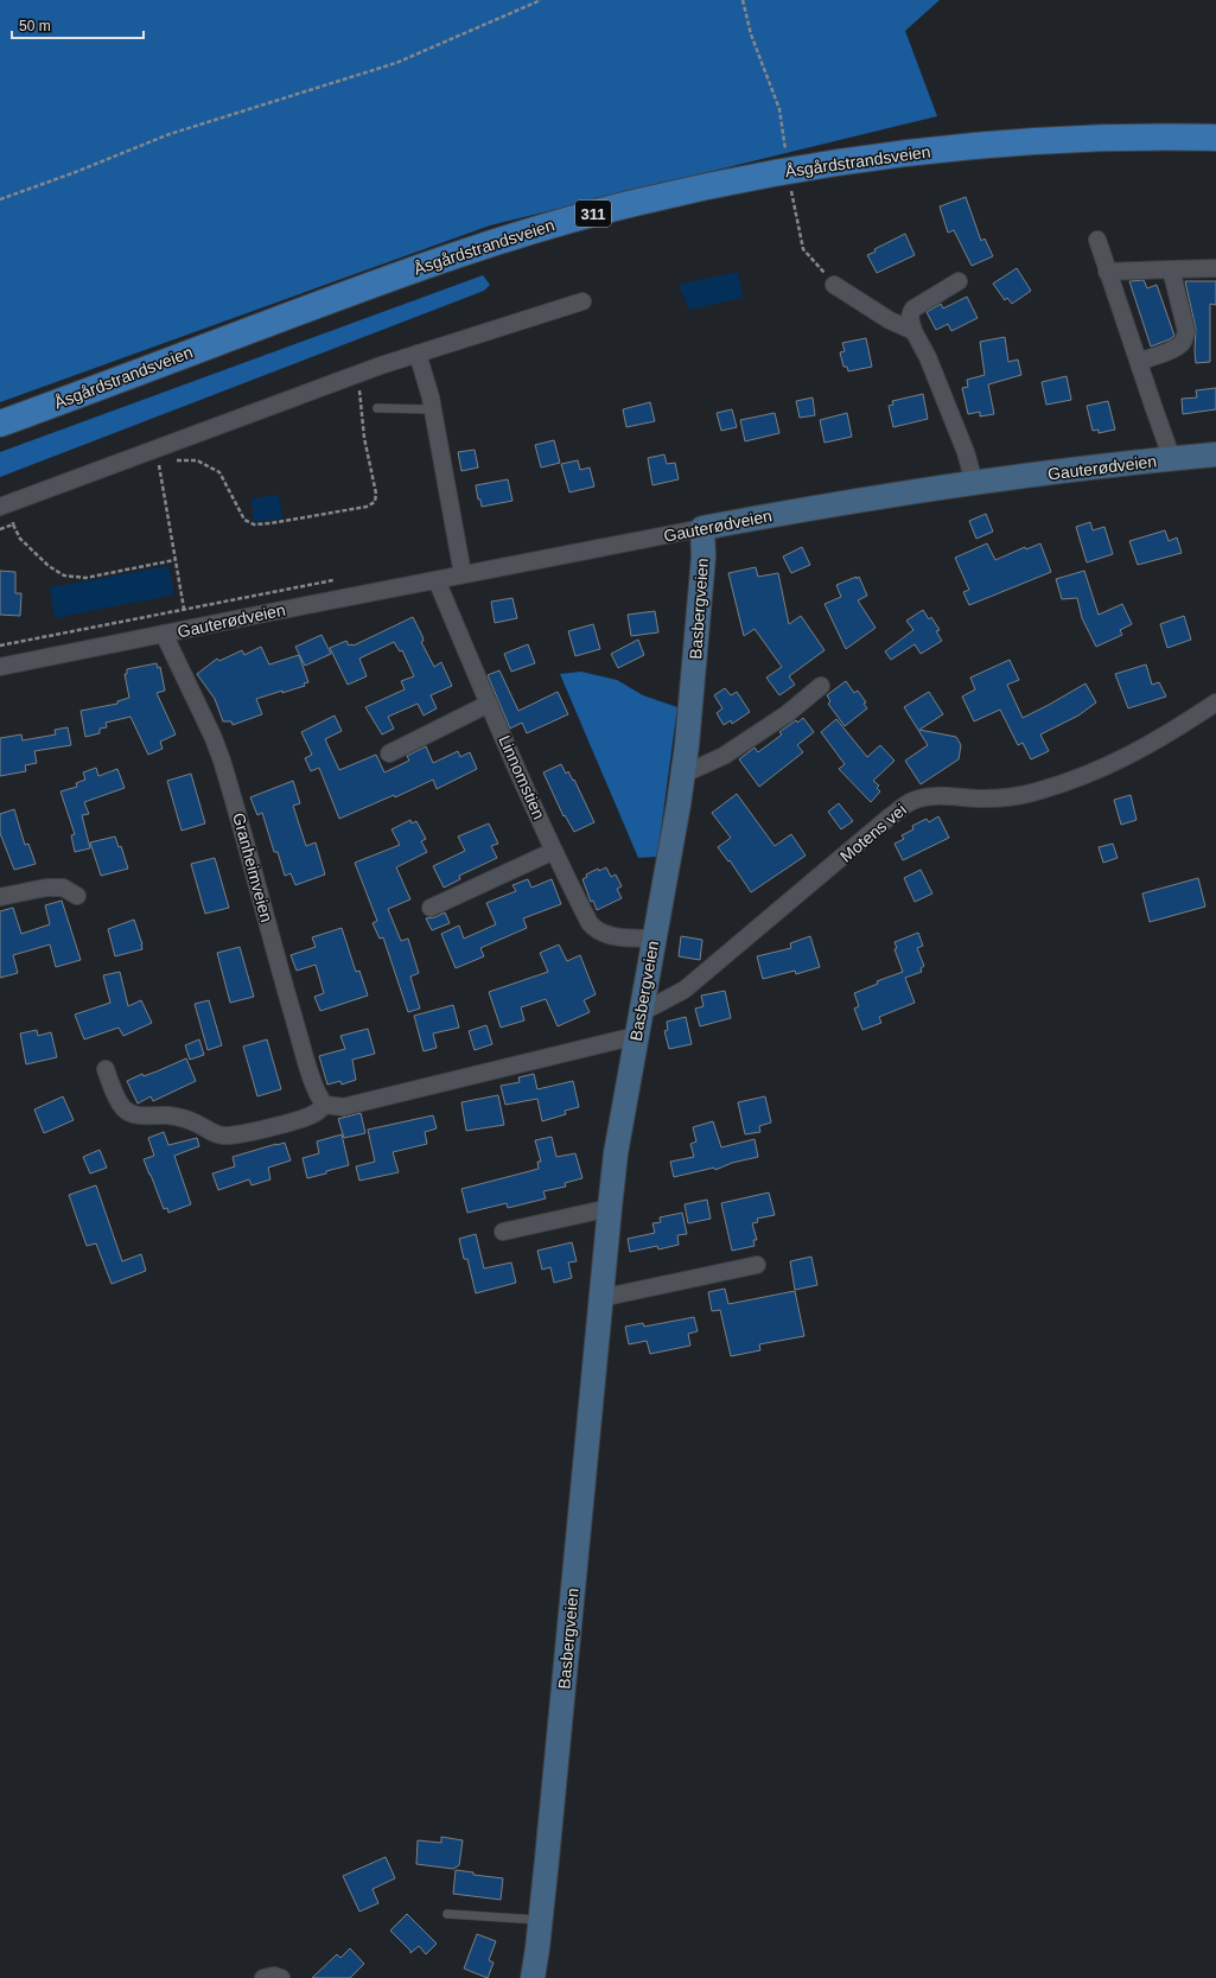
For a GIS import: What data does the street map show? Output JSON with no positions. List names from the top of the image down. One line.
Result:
{"streets":{"main road":["Åsgårdstrandsveien","311","Gauterødveien","Basbergveien"],"street":["Linnomstien","Motens vei","Granheimveien"]},"crossings":[["Gauterødveien","Basbergveien"],["Gauterødveien","Linnomstien"],["Gauterødveien","Granheimveien"],["Basbergveien","Linnomstien"],["Basbergveien","Motens vei"]],"scale_bar":"50 m"}
